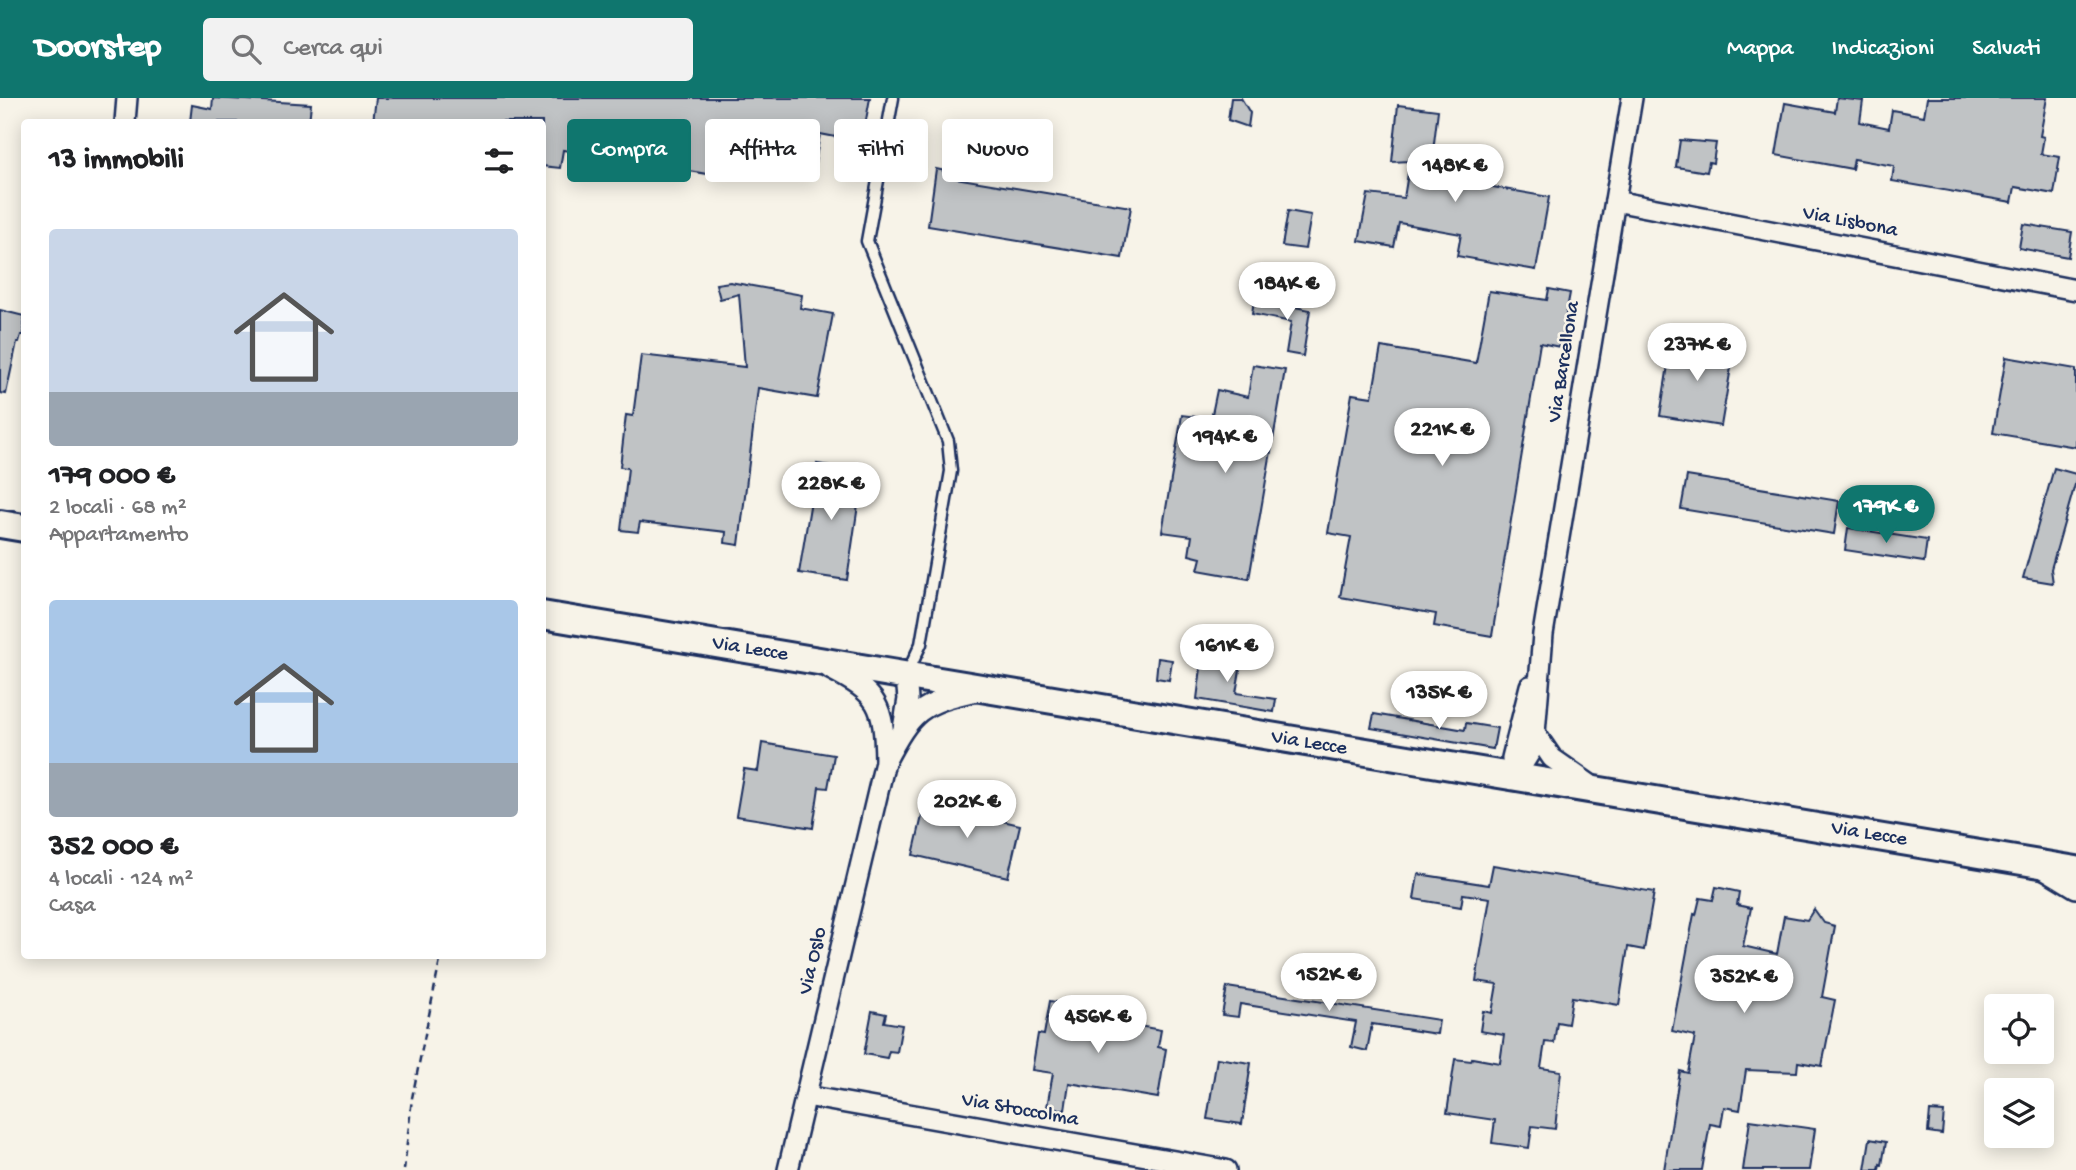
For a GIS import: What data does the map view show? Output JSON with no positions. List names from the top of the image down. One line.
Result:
{"streets":{"main road":["Via Lecce"],"street":["Via Lisbona","Via Barcellona","Via Oslo","Via Stoccolma"]},"crossings":[["Via Lisbona","Via Barcellona"],["Via Barcellona","Via Lecce"],["Via Lecce","Via Oslo"],["Via Oslo","Via Stoccolma"]],"page":{"header":"Doorstep","search":"Cerca qui","nav":["Mappa","Indicazioni","Salvati"],"chip":["Compra","Affitta","Filtri","Nuovo"],"heading":"13 immobili","price":["148K €","184K €","237K €","221K €","194K €","228K €","179K €","161K €","135K €","202K €","152K €","352K €","456K €"],"list":[{"name":"179 000 €","note":"2 locali · 68 m² · Appartamento"},{"name":"352 000 €","note":"4 locali · 124 m² · Casa"}]}}
